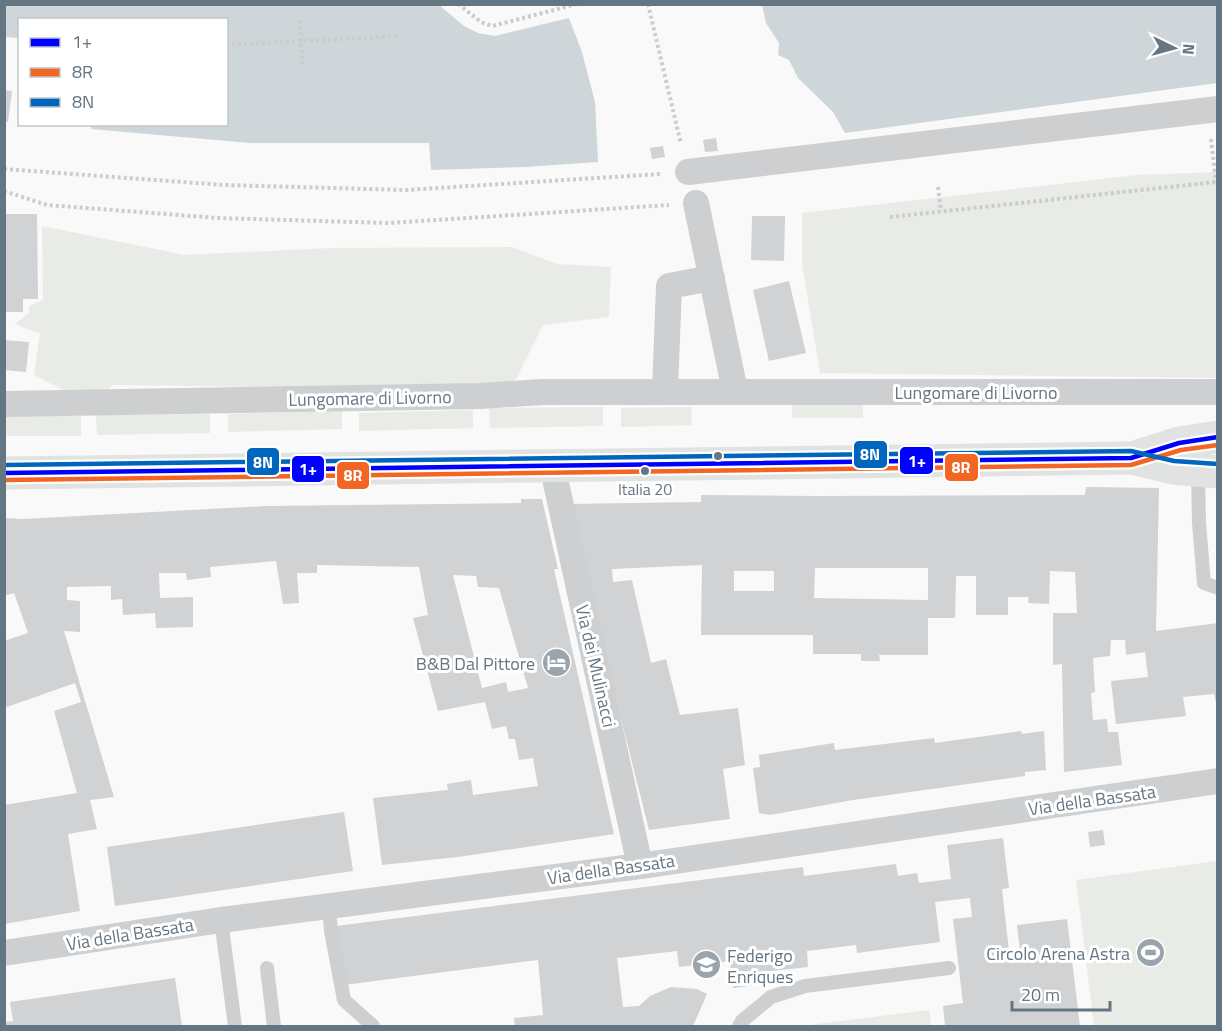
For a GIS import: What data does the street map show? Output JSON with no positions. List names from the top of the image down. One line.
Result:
{"streets":{"street":["Lungomare di Livorno","Via dei Mulinacci","Via della Bassata"]},"crossings":[["Via dei Mulinacci","Via della Bassata"]],"places":{"other":["Italia 20"],"hotel":["B&B Dal Pittore"],"sports":["Circolo Arena Astra"],"school or university":["Federigo Enriques"]},"lines":["transit line 1+","transit line 8R","transit line 8N"],"legend":["1+","8R","8N"],"scale_bar":"20 m","north":"right"}
